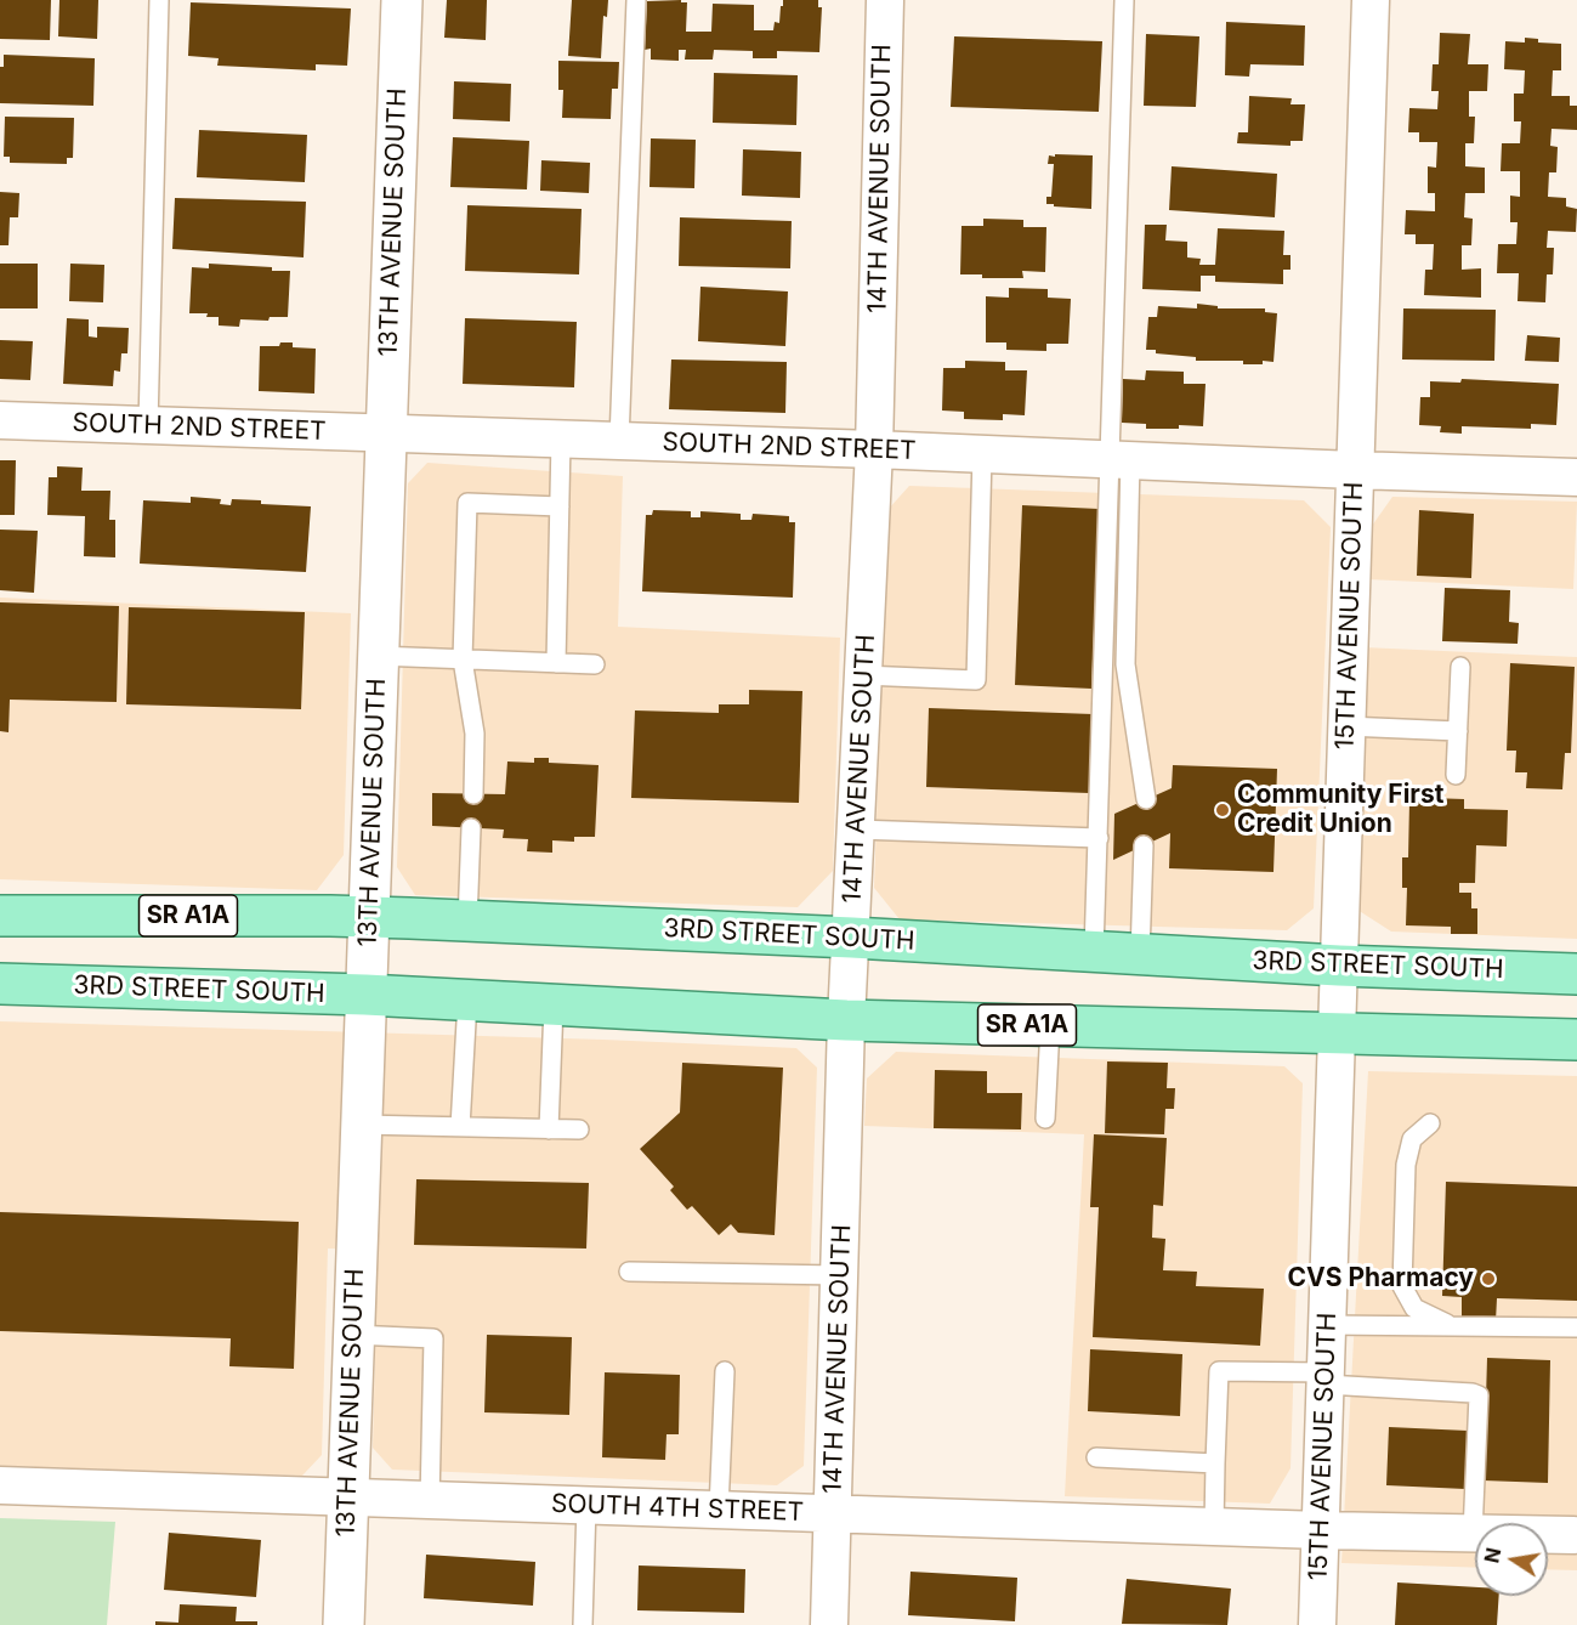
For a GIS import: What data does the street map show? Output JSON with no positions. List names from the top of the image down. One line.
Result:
{"streets":{"main road":["SR A1A","3RD STREET SOUTH"],"street":["14TH AVENUE SOUTH","13TH AVENUE SOUTH","SOUTH 2ND STREET","15TH AVENUE SOUTH","SOUTH 4TH STREET"]},"crossings":[["14TH AVENUE SOUTH","SOUTH 2ND STREET"],["14TH AVENUE SOUTH","3RD STREET SOUTH"],["14TH AVENUE SOUTH","SOUTH 4TH STREET"],["13TH AVENUE SOUTH","SOUTH 2ND STREET"],["13TH AVENUE SOUTH","3RD STREET SOUTH"],["13TH AVENUE SOUTH","SOUTH 4TH STREET"],["SOUTH 2ND STREET","15TH AVENUE SOUTH"],["15TH AVENUE SOUTH","3RD STREET SOUTH"],["15TH AVENUE SOUTH","SOUTH 4TH STREET"]],"places":["Community First Credit Union","CVS Pharmacy"],"north":"left"}
